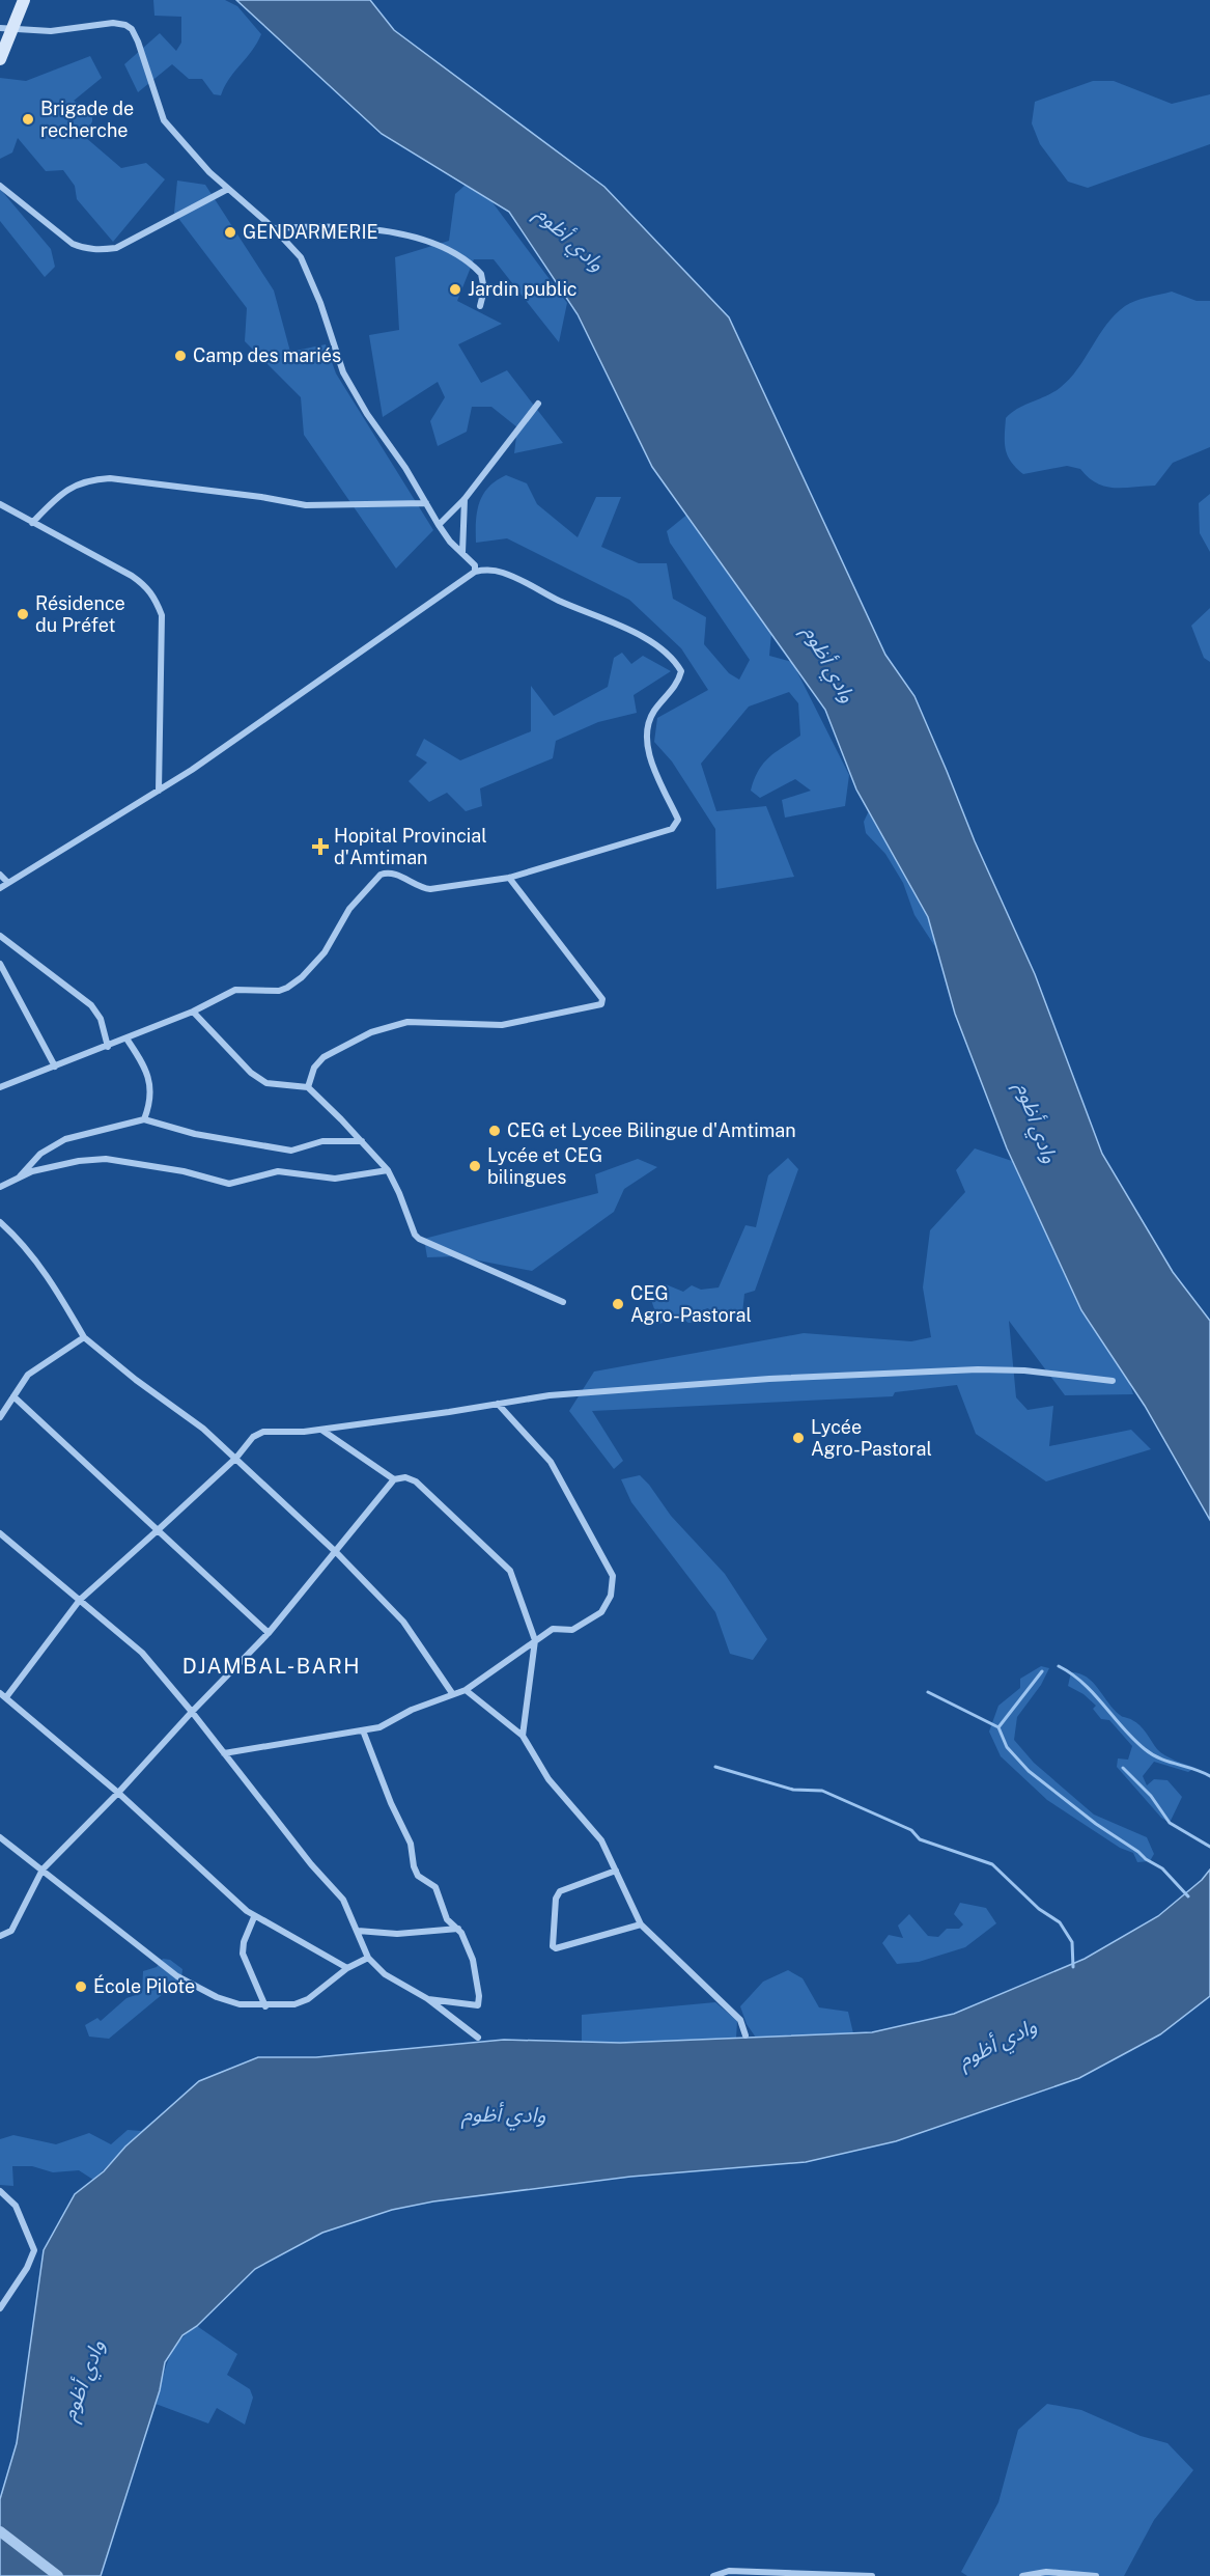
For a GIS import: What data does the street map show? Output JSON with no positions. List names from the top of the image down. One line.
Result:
{"districts":["DJAMBAL-BARH"],"water":["وادي أظوم"],"places":{"other":["Brigade de recherche","GENDARMERIE","Jardin public","Camp des mariés","Résidence du Préfet","CEG et Lycee Bilingue d'Amtiman","Lycée et CEG bilingues","CEG Agro-Pastoral","Lycée Agro-Pastoral","École Pilote"],"health":["Hopital Provincial d'Amtiman"]}}
